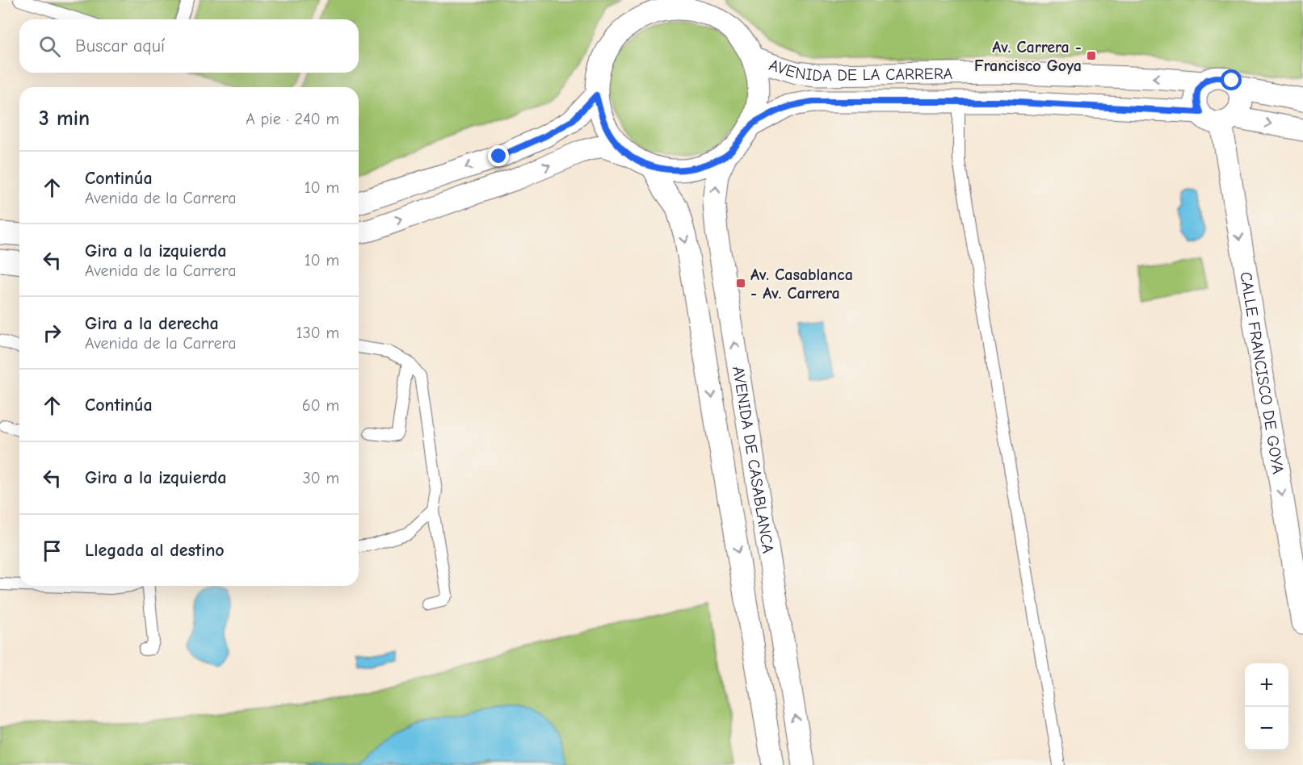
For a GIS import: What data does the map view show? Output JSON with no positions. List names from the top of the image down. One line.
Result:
{"streets":{"street":["AVENIDA DE LA CARRERA","CALLE FRANCISCO DE GOYA","AVENIDA DE CASABLANCA"]},"crossings":[["AVENIDA DE LA CARRERA","CALLE FRANCISCO DE GOYA"],["AVENIDA DE LA CARRERA","AVENIDA DE CASABLANCA"]],"one_way":["CALLE FRANCISCO DE GOYA"],"places":{"transit":["Av. Carrera - Francisco Goya","Av. Casablanca - Av. Carrera"]},"page":{"search":"Buscar aquí","heading":["3 min","A pie · 240 m"],"list":[["Continúa","Avenida de la Carrera","10 m"],["Gira a la izquierda","Avenida de la Carrera","10 m"],["Gira a la derecha","Avenida de la Carrera","130 m"],["Continúa","60 m"],["Gira a la izquierda","30 m"],"Llegada al destino"],"map_buttons":["+","−"]}}
